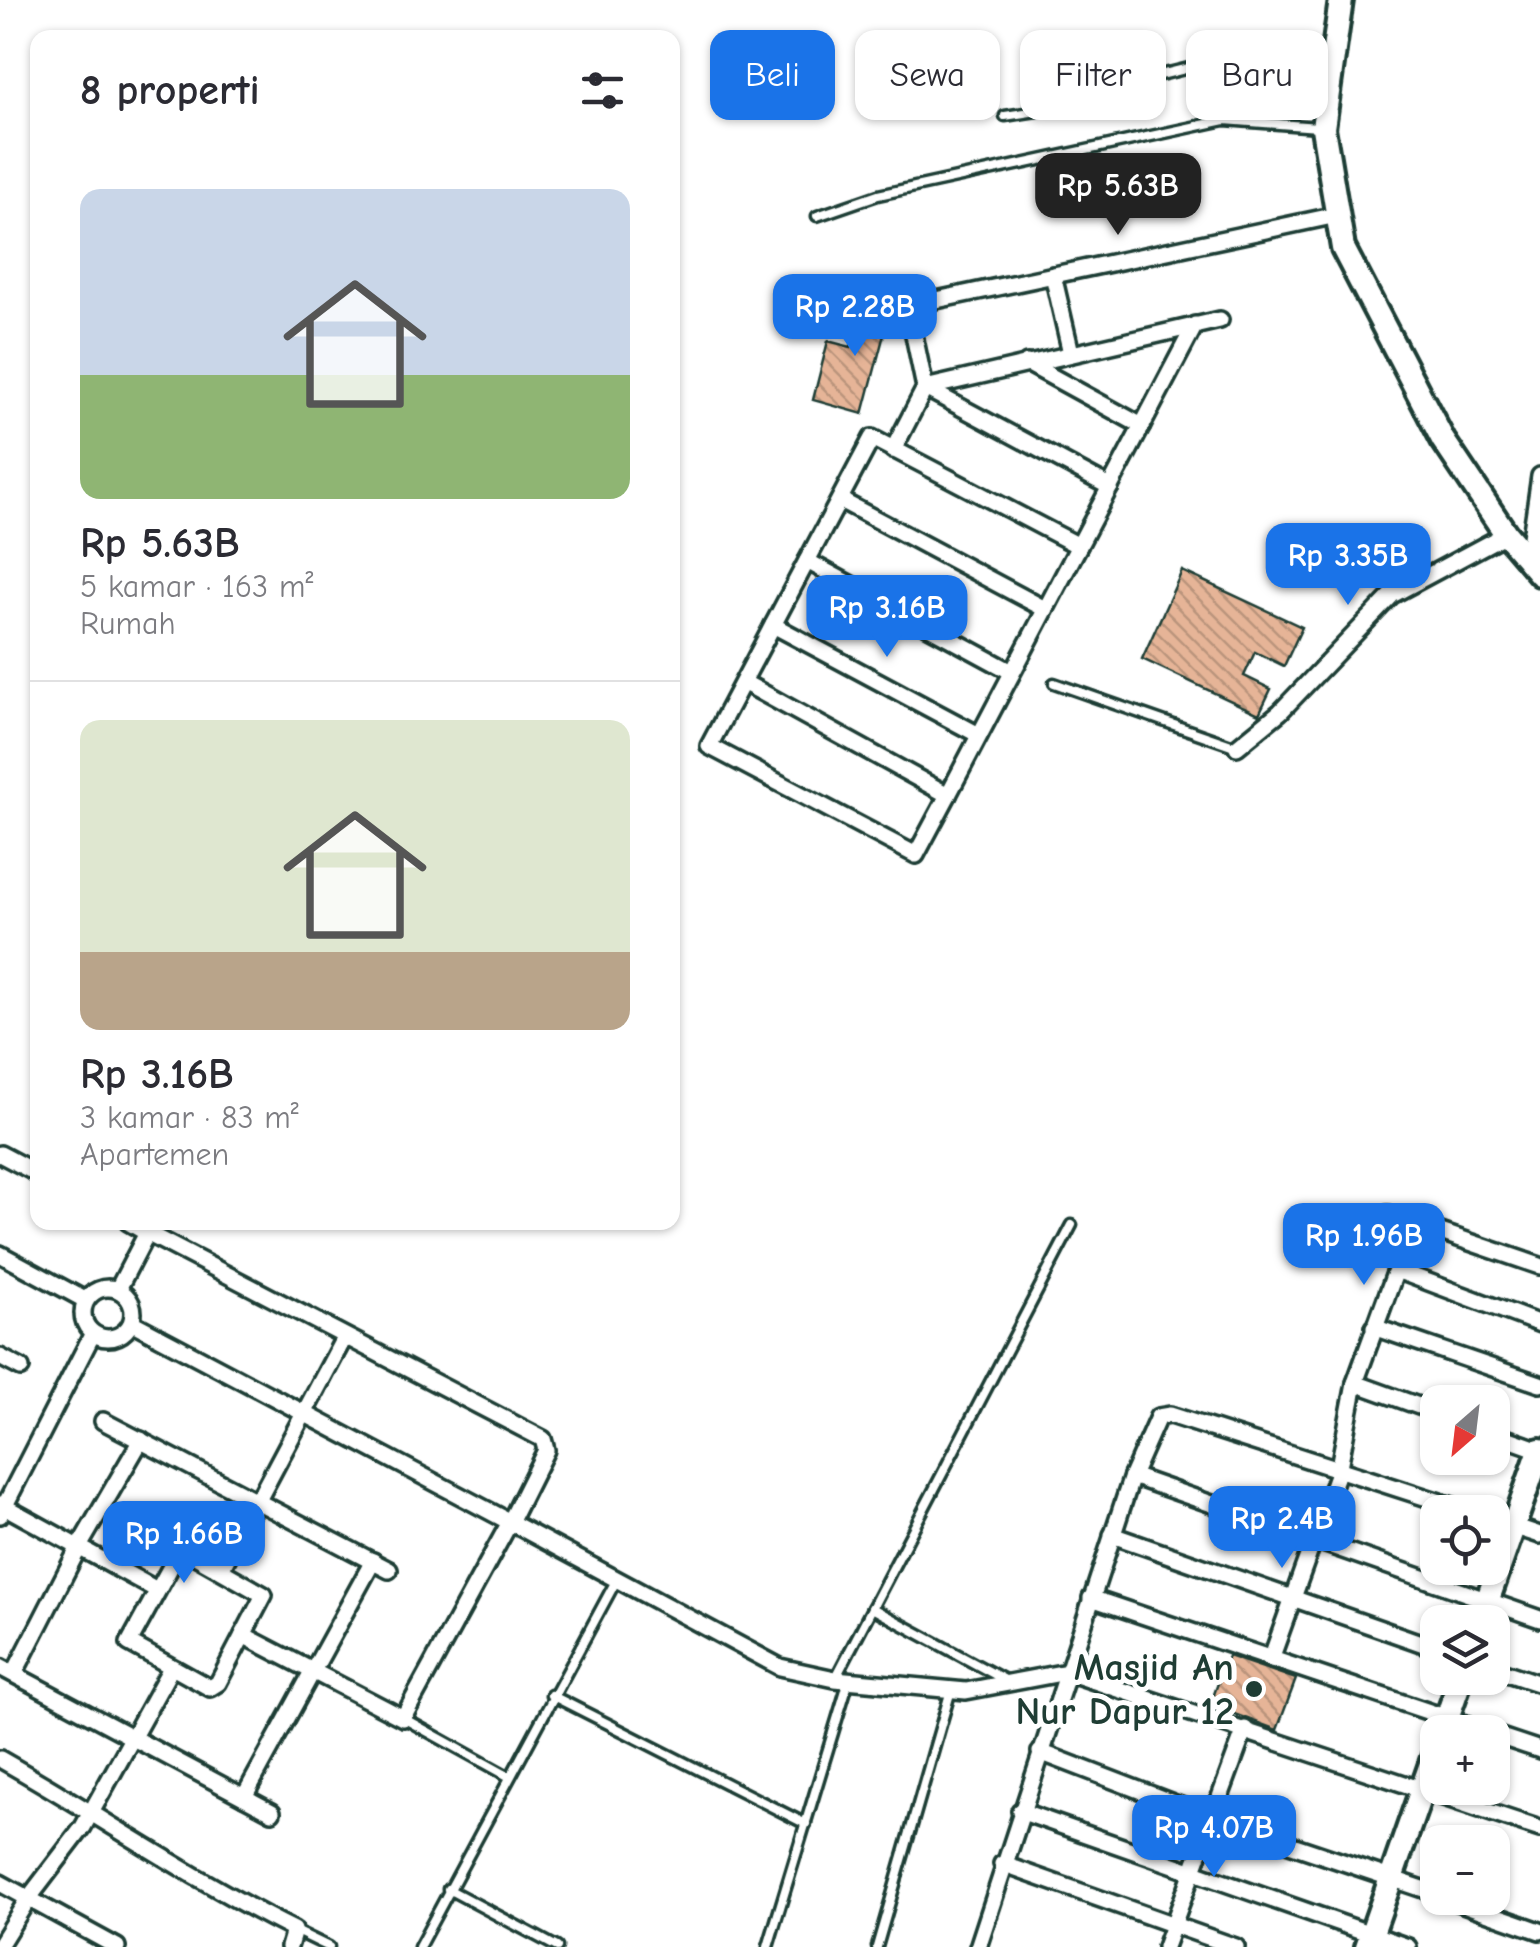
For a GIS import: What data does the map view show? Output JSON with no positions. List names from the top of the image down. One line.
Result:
{"places":["Masjid An Nur Dapur 12"],"north":"bottom left","page":{"chip":["Beli","Sewa","Filter","Baru"],"heading":"8 properti","list":[{"name":"Rp 5.63B","note":"5 kamar · 163 m² · Rumah"},{"name":"Rp 3.16B","note":"3 kamar · 83 m² · Apartemen"}],"price":["Rp 5.63B","Rp 2.28B","Rp 3.35B","Rp 3.16B","Rp 1.96B","Rp 2.4B","Rp 1.66B","Rp 4.07B"],"map_buttons":["+","−"]}}
